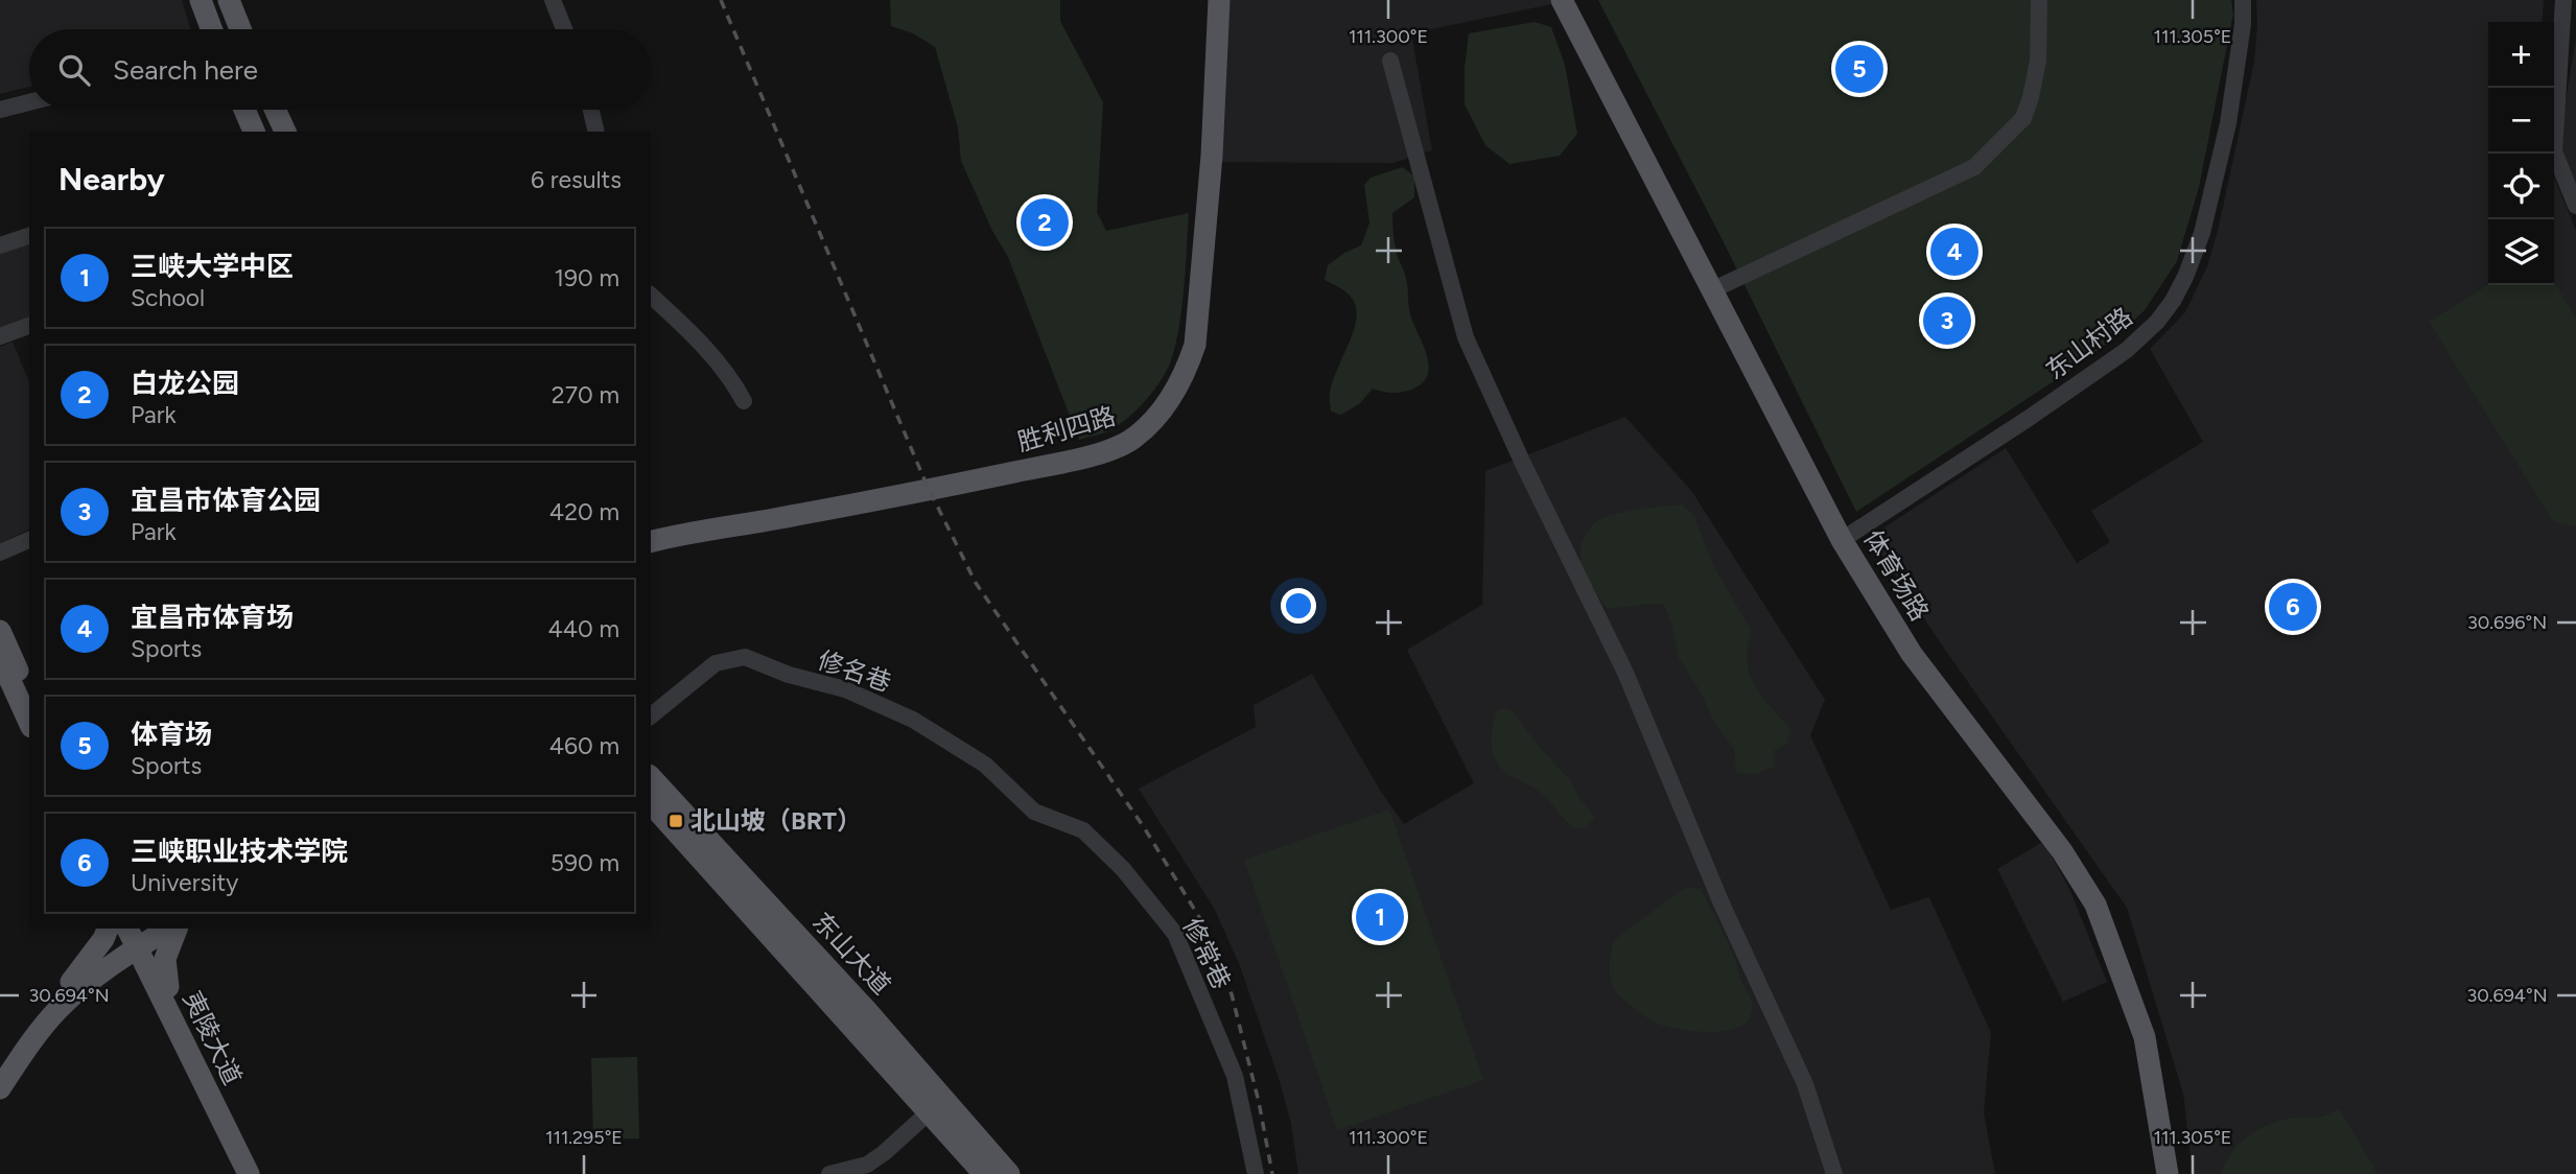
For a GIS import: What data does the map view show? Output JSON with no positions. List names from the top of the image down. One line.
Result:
{"streets":{"main road":["胜利四路","体育场路","东山大道","夷陵大道"],"street":["东山村路","修名巷","修常巷"]},"crossings":[["东山村路","体育场路"],["修名巷","修常巷"]],"places":{"transit":["北山坡（BRT）"]},"page":{"map_buttons":["+","−"],"search":"Search here","pins":["5","2","4","3","6","1"],"heading":["Nearby","6 results"],"list":[{"mark":"1","name":"三峡大学中区","note":"School","value":"190 m"},{"mark":"2","name":"白龙公园","note":"Park","value":"270 m"},{"mark":"3","name":"宜昌市体育公园","note":"Park","value":"420 m"},{"mark":"4","name":"宜昌市体育场","note":"Sports","value":"440 m"},{"mark":"5","name":"体育场","note":"Sports","value":"460 m"},{"mark":"6","name":"三峡职业技术学院","note":"University","value":"590 m"}]},"coordinates":["111.300°E","111.305°E","30.696°N","30.694°N","111.295°E"]}
